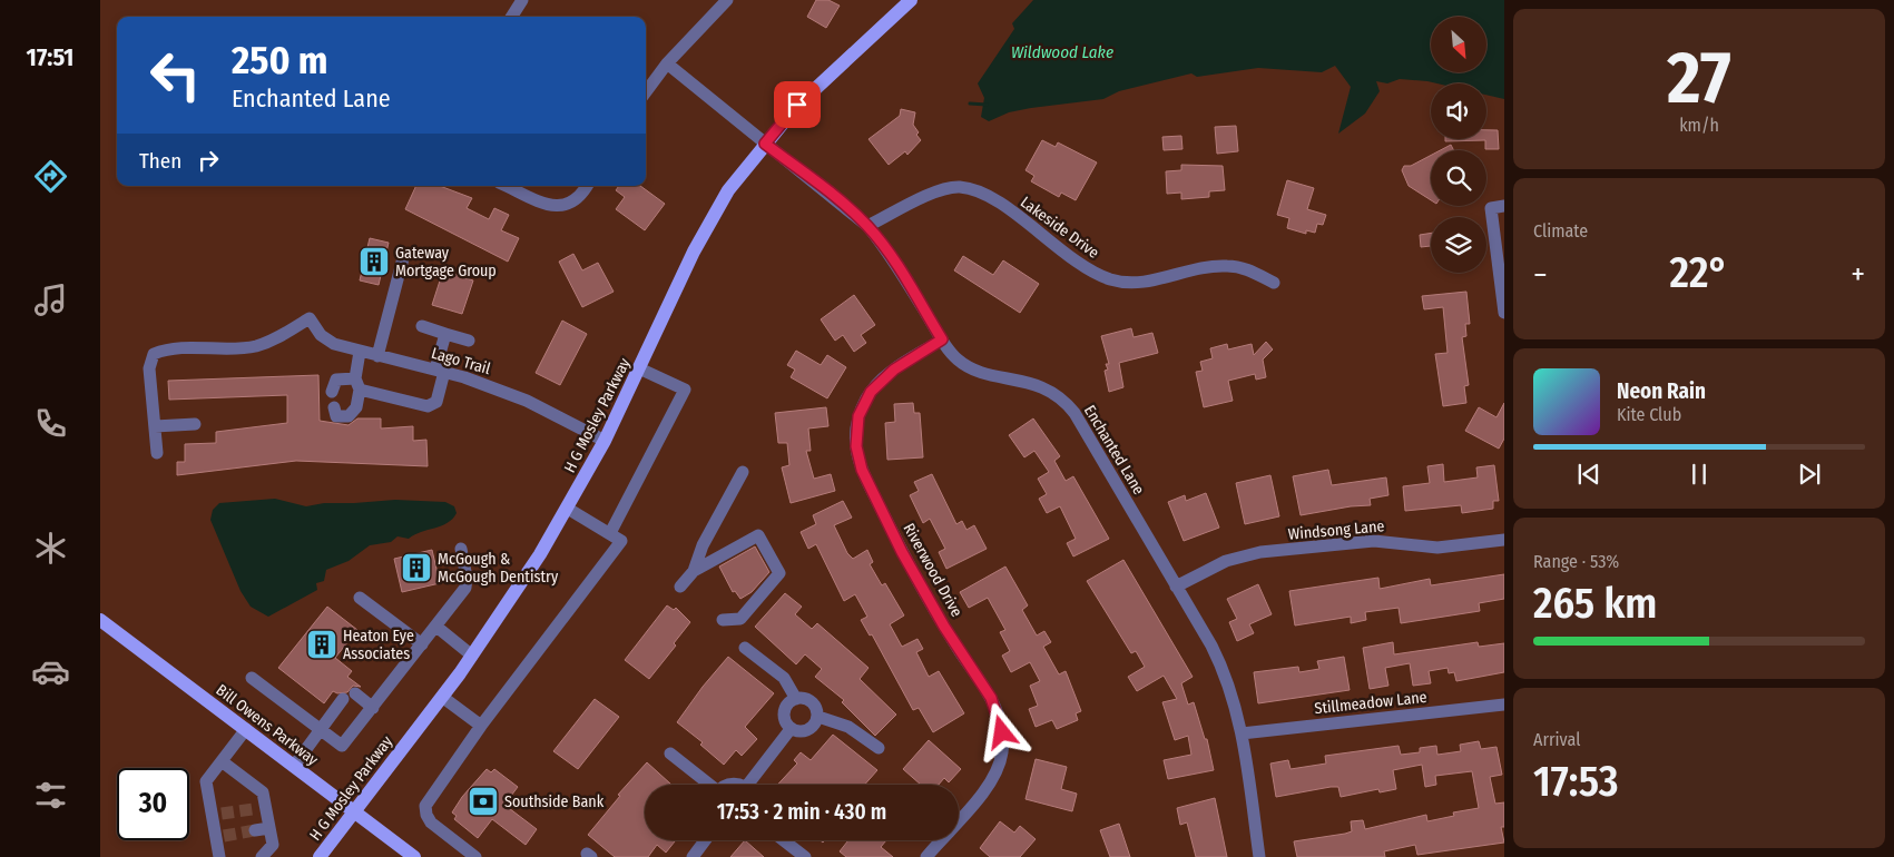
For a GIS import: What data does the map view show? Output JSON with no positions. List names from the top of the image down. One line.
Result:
{"streets":{"main road":["H G Mosley Parkway","Bill Owens Parkway"],"street":["Lakeside Drive","Lago Trail","Enchanted Lane","Windsong Lane","Riverwood Drive","Stillmeadow Lane"]},"crossings":[["Lakeside Drive","Enchanted Lane"],["Lago Trail","H G Mosley Parkway"],["H G Mosley Parkway","Enchanted Lane"],["H G Mosley Parkway","Bill Owens Parkway"],["Enchanted Lane","Windsong Lane"],["Enchanted Lane","Riverwood Drive"],["Enchanted Lane","Stillmeadow Lane"]],"water":["Wildwood Lake"],"places":{"building":["Gateway Mortgage Group","McGough & McGough Dentistry","Heaton Eye Associates"],"bank":["Southside Bank"]},"north":"bottom right","page":{"tabs":"17:51","tile":[["27","km/h"],"Climate",["Range · 53%","265 km"],["Arrival","17:53"]],"turn":["250 m","Enchanted Lane"],"then":"Then","heat":["−","22°","+"],"song":["Neon Rain","Kite Club"],"limit":"30","trip":"17:53 · 2 min · 430 m"}}
